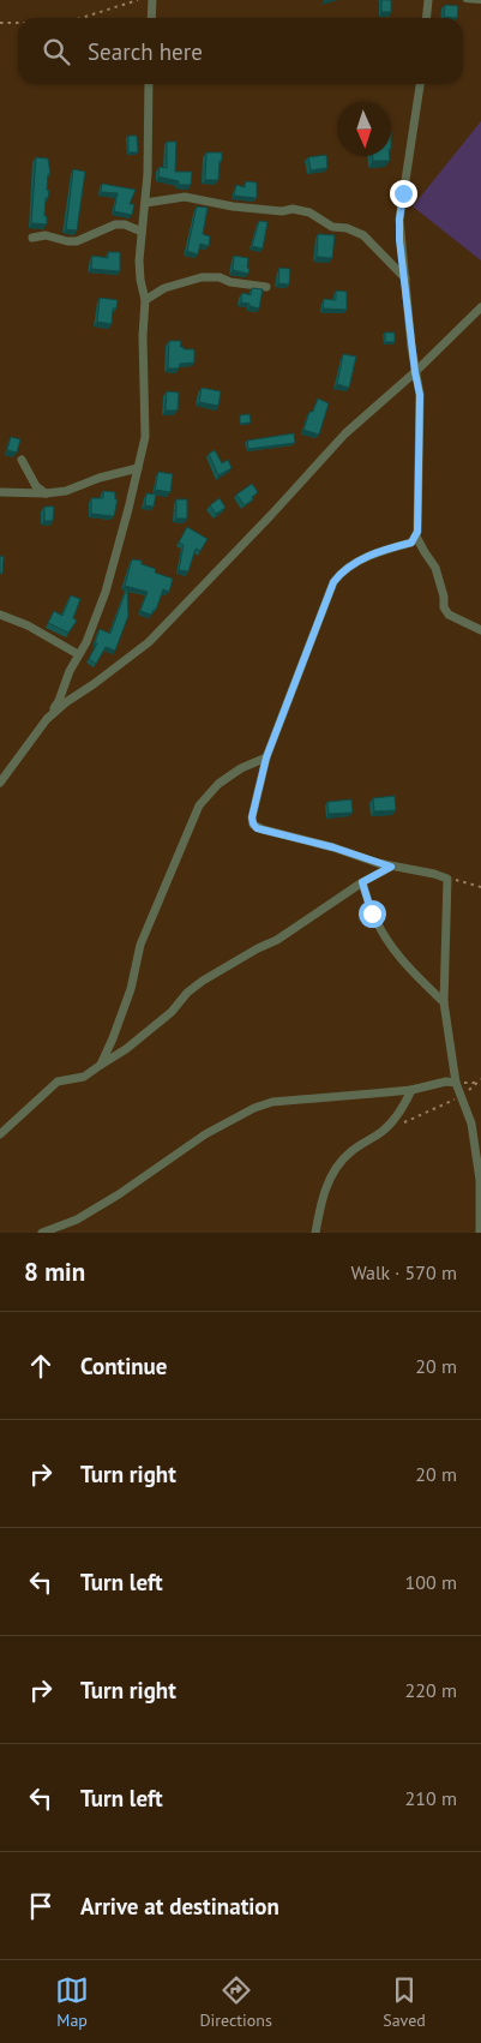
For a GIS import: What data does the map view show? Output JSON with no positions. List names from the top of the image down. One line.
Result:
{"north":"bottom","page":{"search":"Search here","heading":["8 min","Walk · 570 m"],"list":[["Continue","20 m"],["Turn right","20 m"],["Turn left","100 m"],["Turn right","220 m"],["Turn left","210 m"],"Arrive at destination"],"nav":["Map","Directions","Saved"]}}
